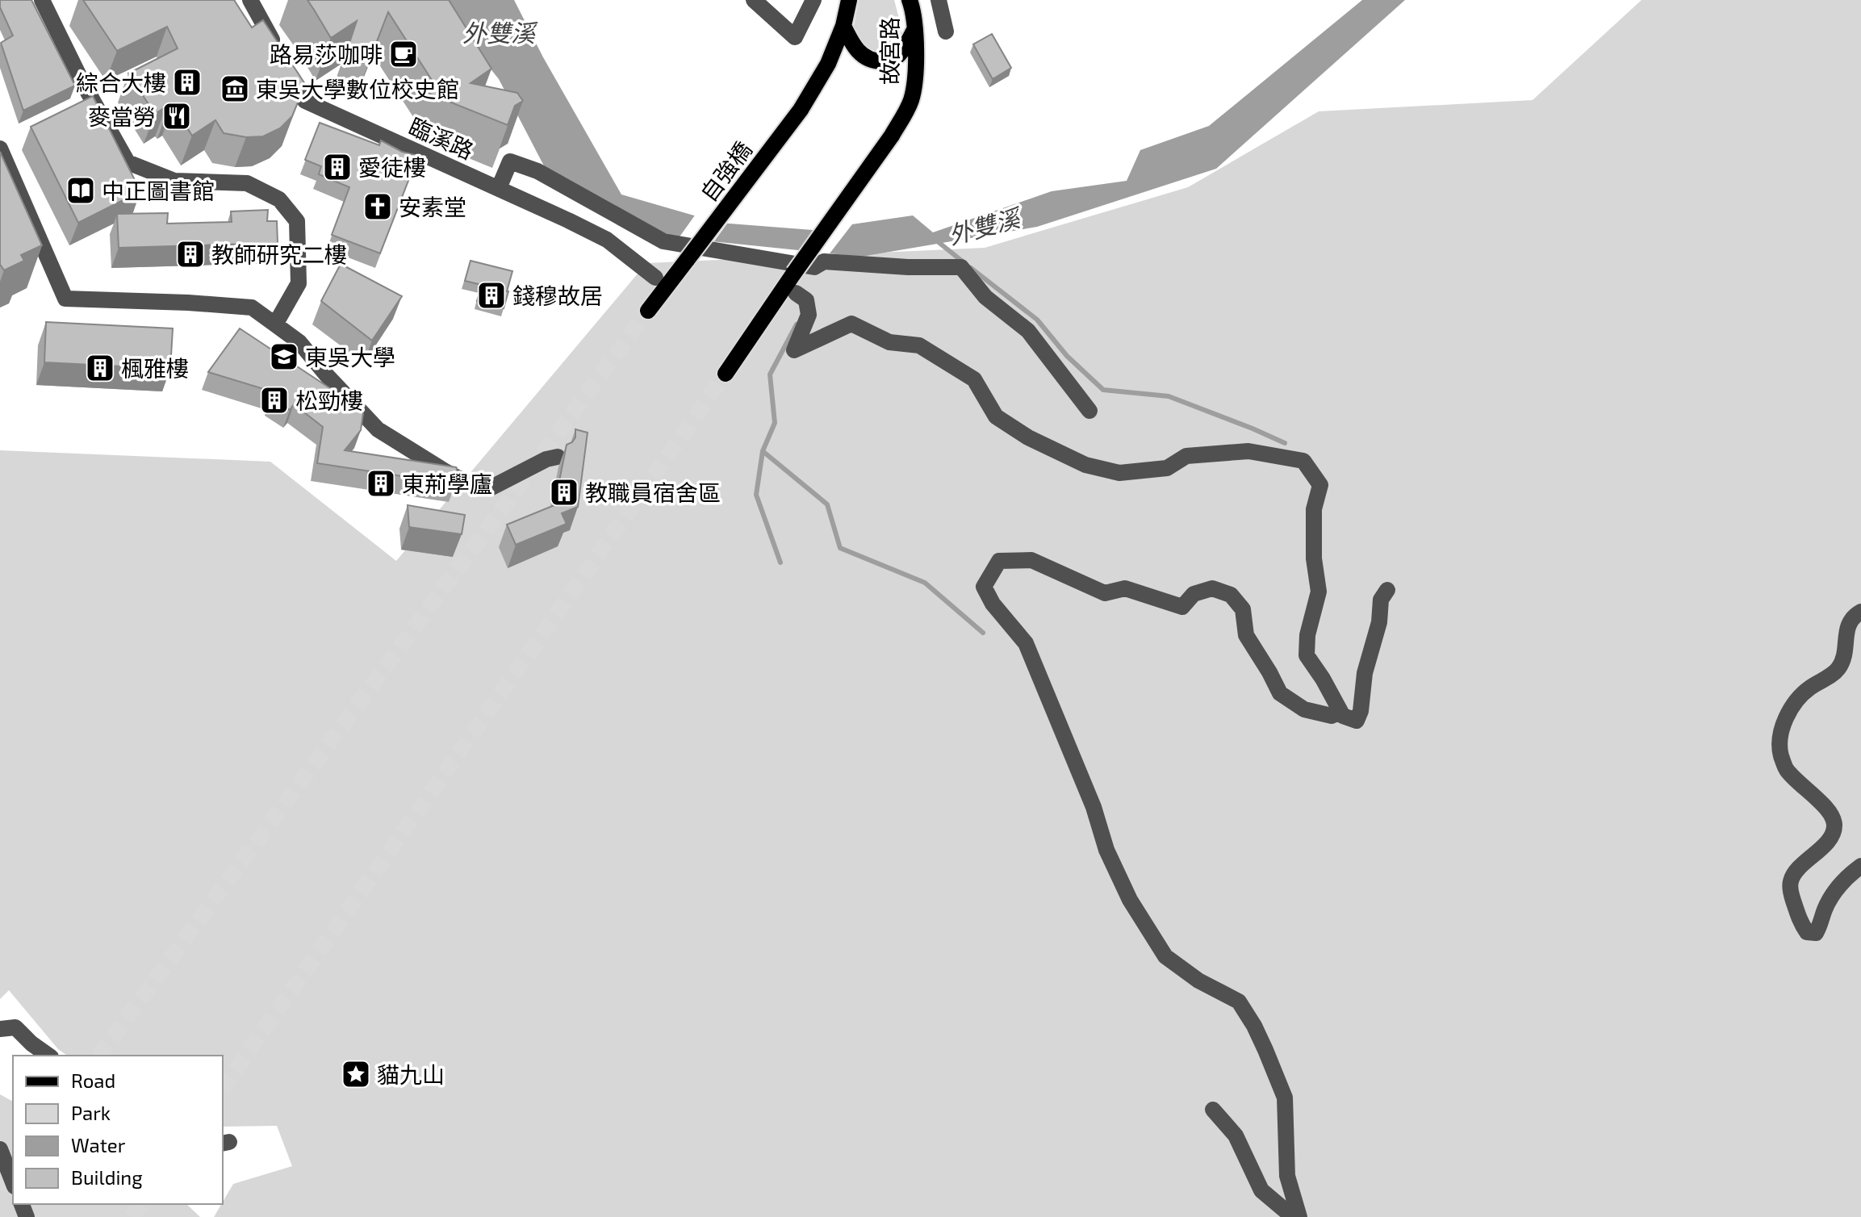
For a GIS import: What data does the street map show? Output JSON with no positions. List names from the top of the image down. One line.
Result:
{"streets":{"main road":["故宮路","自強橋"],"street":["臨溪路"]},"crossings":[["故宮路","自強橋"]],"water":["外雙溪"],"places":{"cafe":["路易莎咖啡"],"building":["綜合大樓","愛徒樓","教師研究二樓","錢穆故居","楓雅樓","松勁樓","東荊學廬","教職員宿舍區"],"museum":["東吳大學數位校史館"],"restaurant":["麥當勞"],"library":["中正圖書館"],"church":["安素堂"],"school or university":["東吳大學"],"place":["貓九山"]},"legend":["Road","Park","Water","Building"]}
